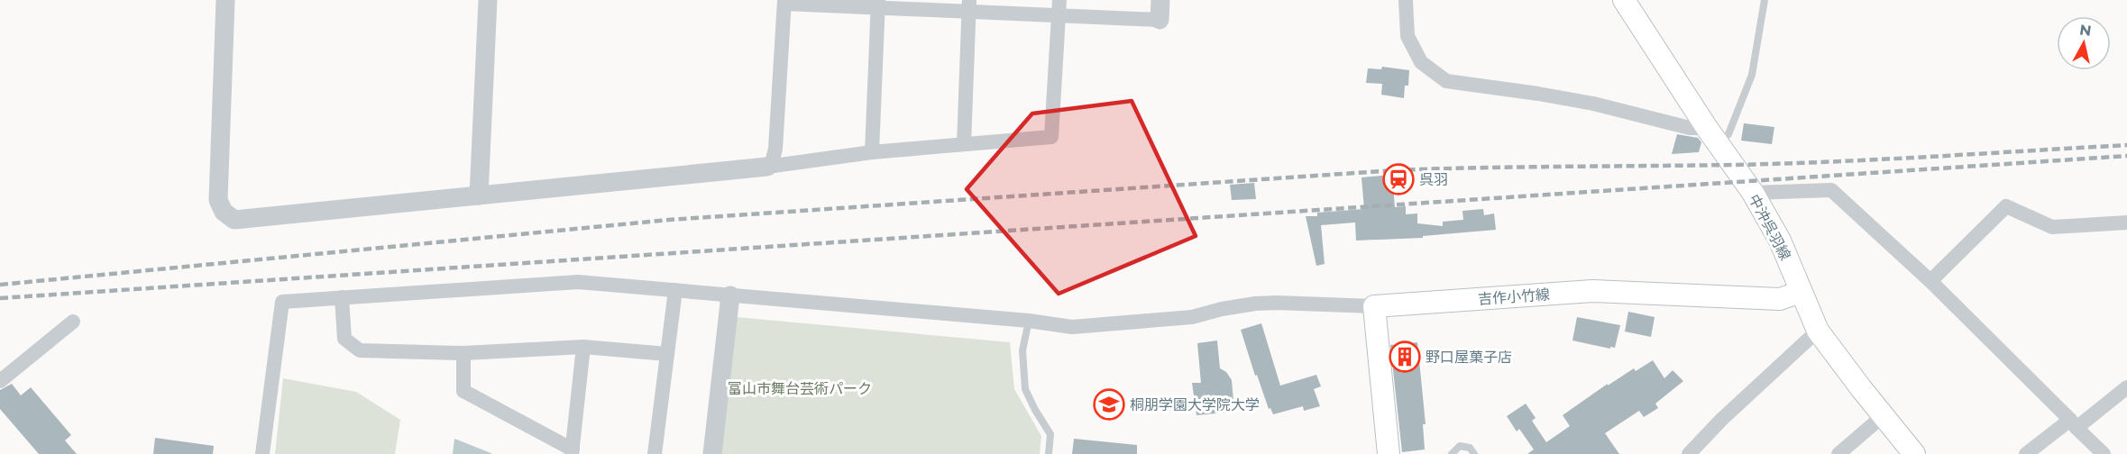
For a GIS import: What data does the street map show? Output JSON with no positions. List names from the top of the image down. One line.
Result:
{"streets":{"main road":["中沖呉羽線","吉作小竹線"]},"crossings":[["中沖呉羽線","吉作小竹線"]],"parks":["富山市舞台芸術パーク"],"places":{"station":["呉羽"],"building":["野口屋菓子店"],"school or university":["桐朋学園大学院大学"]},"north":"top"}
